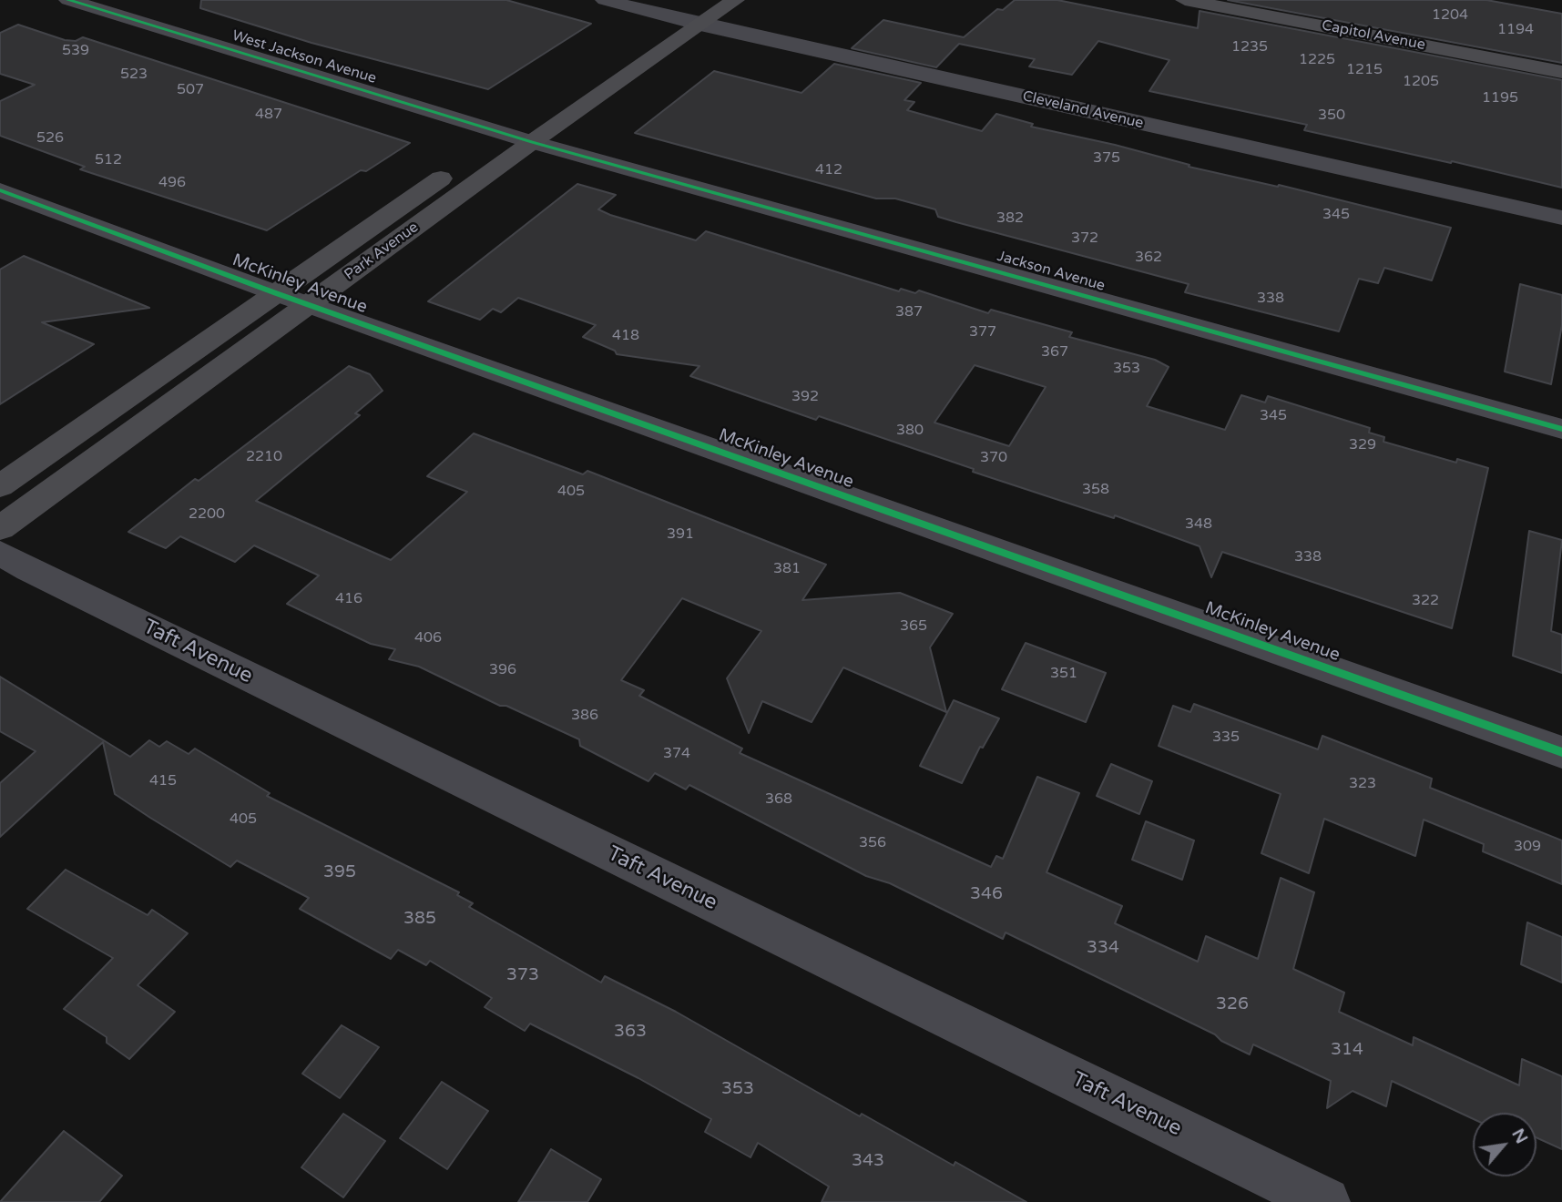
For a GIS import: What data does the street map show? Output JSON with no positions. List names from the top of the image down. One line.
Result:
{"streets":{"main road":["Capitol Avenue","Park Avenue"],"street":["West Jackson Avenue","Cleveland Avenue","Jackson Avenue","McKinley Avenue","Taft Avenue"]},"crossings":[["West Jackson Avenue","Park Avenue"],["West Jackson Avenue","Jackson Avenue"],["Cleveland Avenue","Park Avenue"],["Park Avenue","Jackson Avenue"],["Park Avenue","McKinley Avenue"]],"house_numbers":["1204","1194","1235","539","1225","1215","523","1205","507","1195","487","350","526","375","512","412","496","345","382","372","362","338","387","377","418","367","353","392","345","380","329","2210","370","358","405","2200","348","391","338","381","416","322","365","406","396","351","386","335","374","415","323","368","405","356","309","395","346","385","334","373","326","363","314","353","343"],"north":"top right"}
